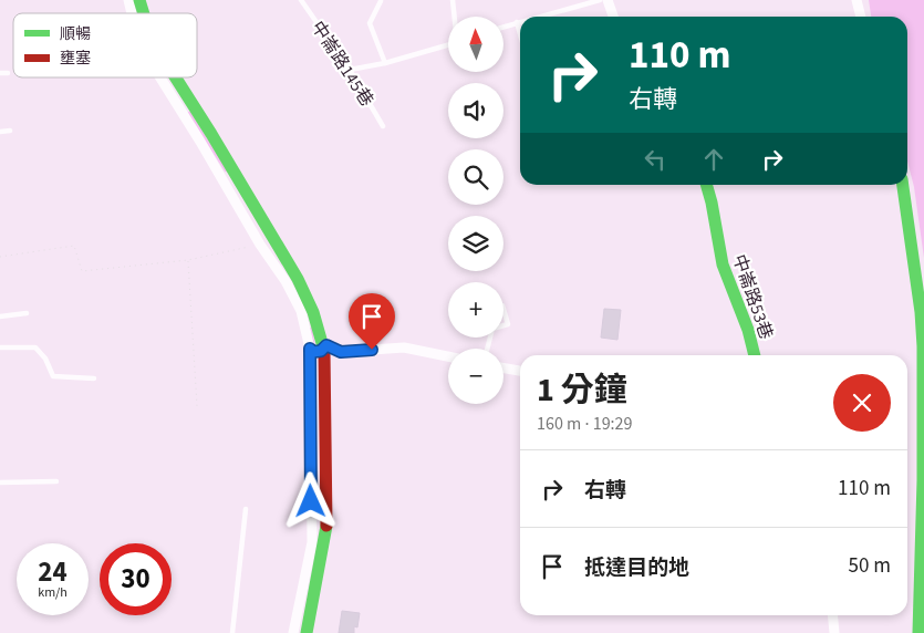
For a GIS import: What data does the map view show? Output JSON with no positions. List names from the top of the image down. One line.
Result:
{"streets":{"street":["中崙路53巷"],"lane":["中崙路145巷"]},"legend":["順暢","壅塞"],"north":"top","page":{"map_buttons":["+","−"],"turn":["110 m","右轉"],"heading":["1 分鐘","160 m · 19:29"],"list":[{"name":"右轉","value":"110 m"},{"name":"抵達目的地","value":"50 m"}],"speed":"24 km/h","limit":"30"}}
